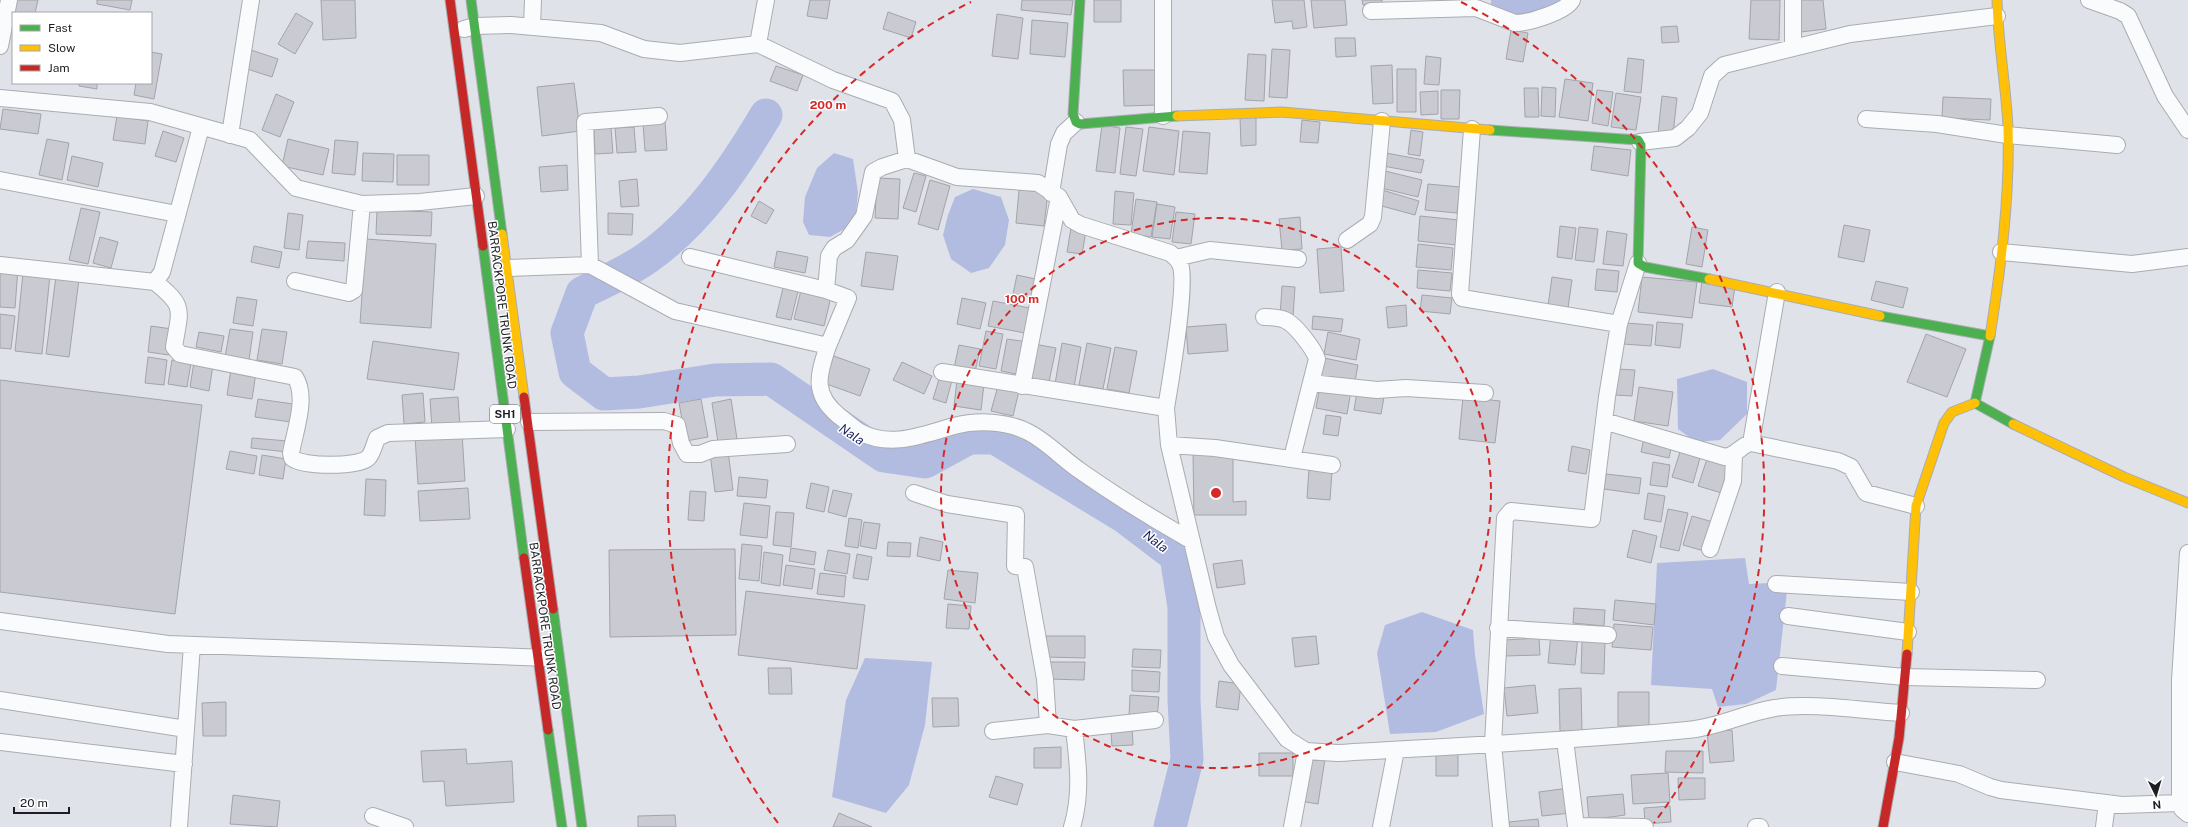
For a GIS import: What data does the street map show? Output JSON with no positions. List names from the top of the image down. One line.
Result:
{"streets":{"street":["BARRACKPORE TRUNK ROAD","SH1"]},"water":["Nala"],"legend":["Fast","Slow","Jam"],"scale_bar":"20 m","north":"bottom","rings":["200 m","100 m"]}
